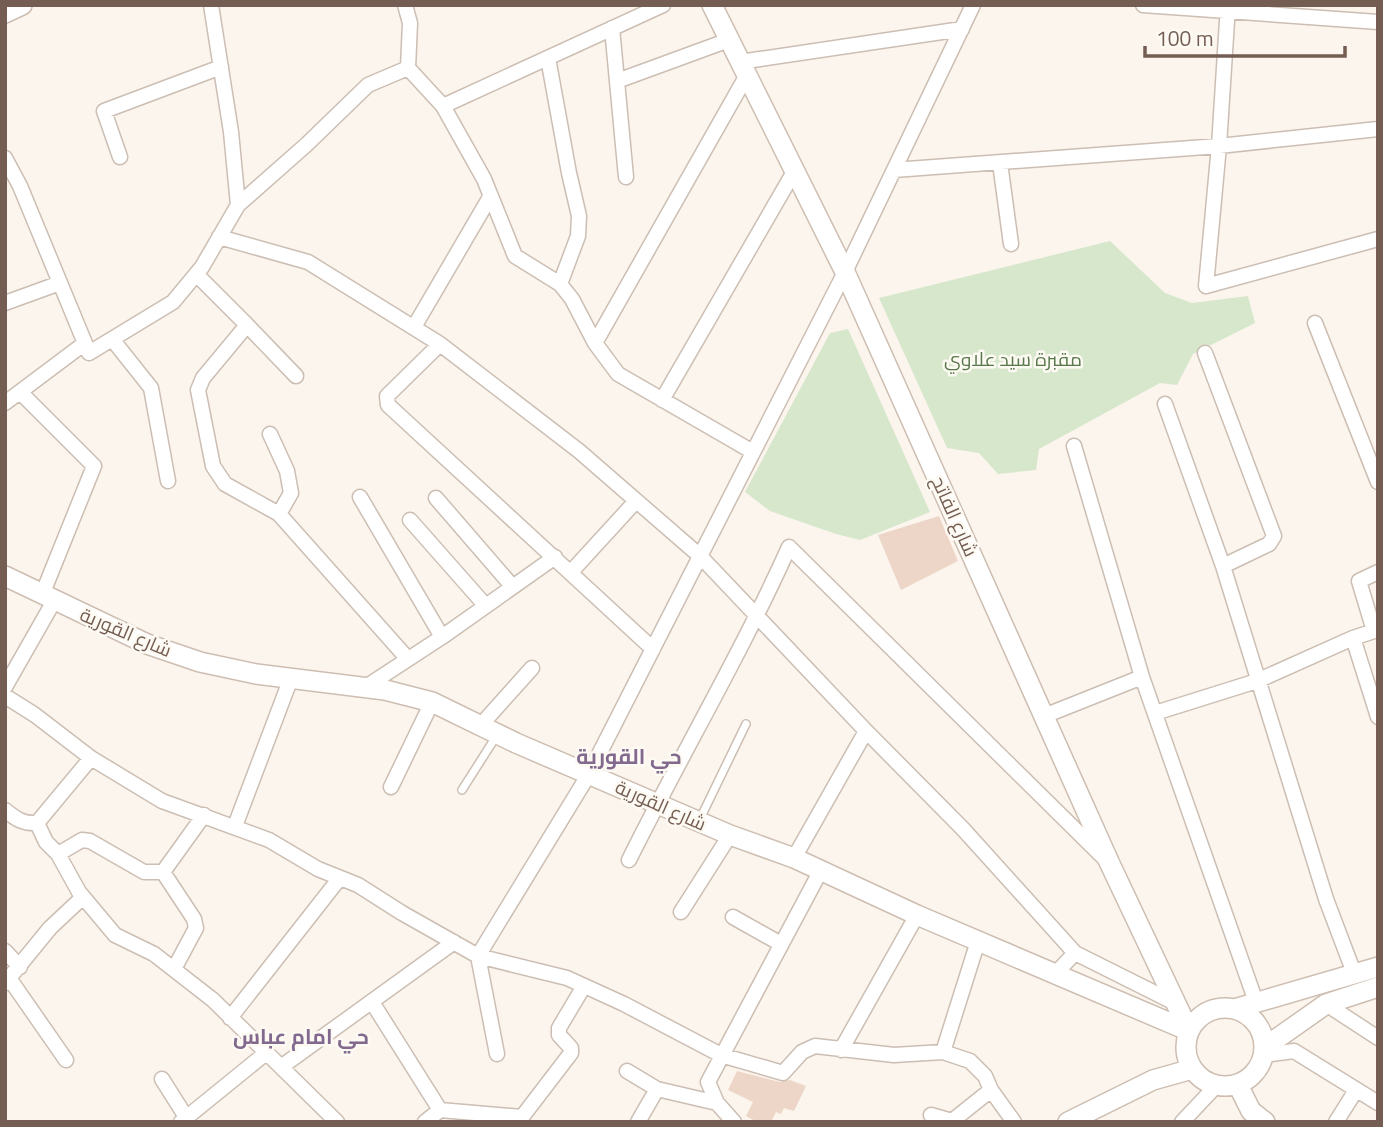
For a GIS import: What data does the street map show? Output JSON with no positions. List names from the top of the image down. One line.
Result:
{"streets":{"street":["شارع الفاتح","شارع القورية"]},"crossings":[["شارع الفاتح","شارع القورية"]],"districts":["حي القورية","حي امام عباس"],"parks":["مقبرة سيد علاوي"],"scale_bar":"100 m"}
